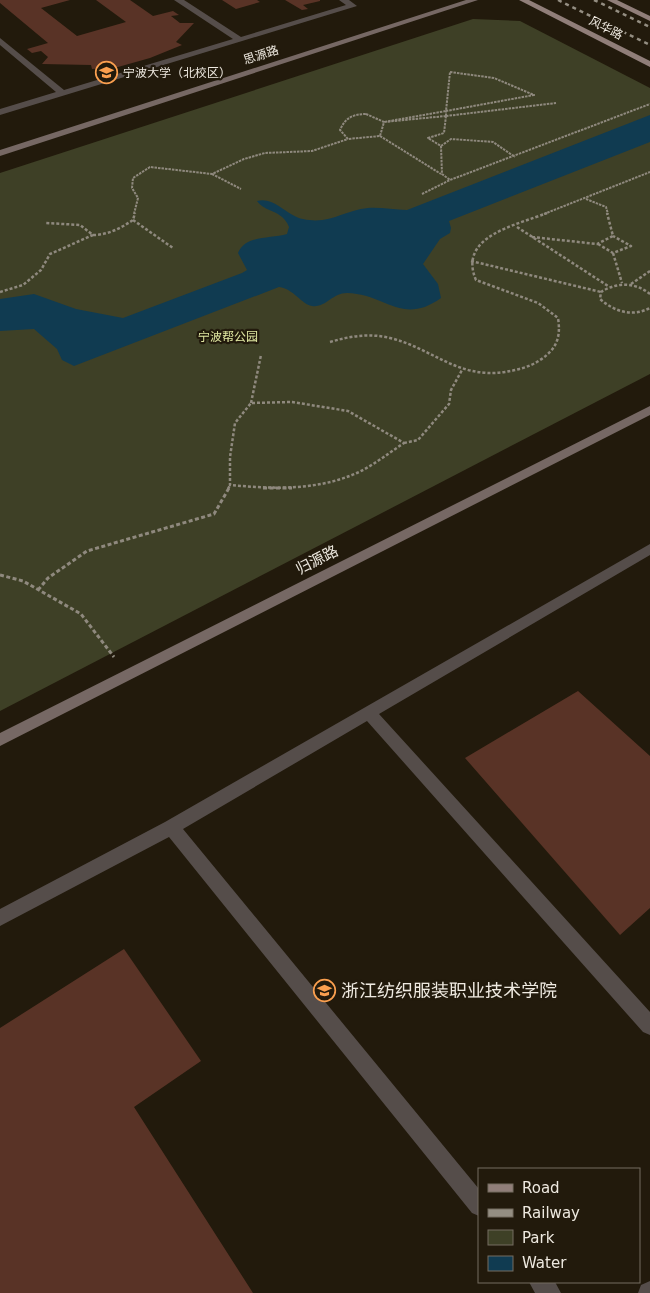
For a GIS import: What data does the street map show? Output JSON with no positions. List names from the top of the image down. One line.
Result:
{"streets":{"main road":["风华路"],"street":["思源路","归源路"]},"parks":["宁波帮公园"],"places":{"school or university":["宁波大学（北校区）","浙江纺织服装职业技术学院"]},"legend":["Road","Railway","Park","Water"]}
